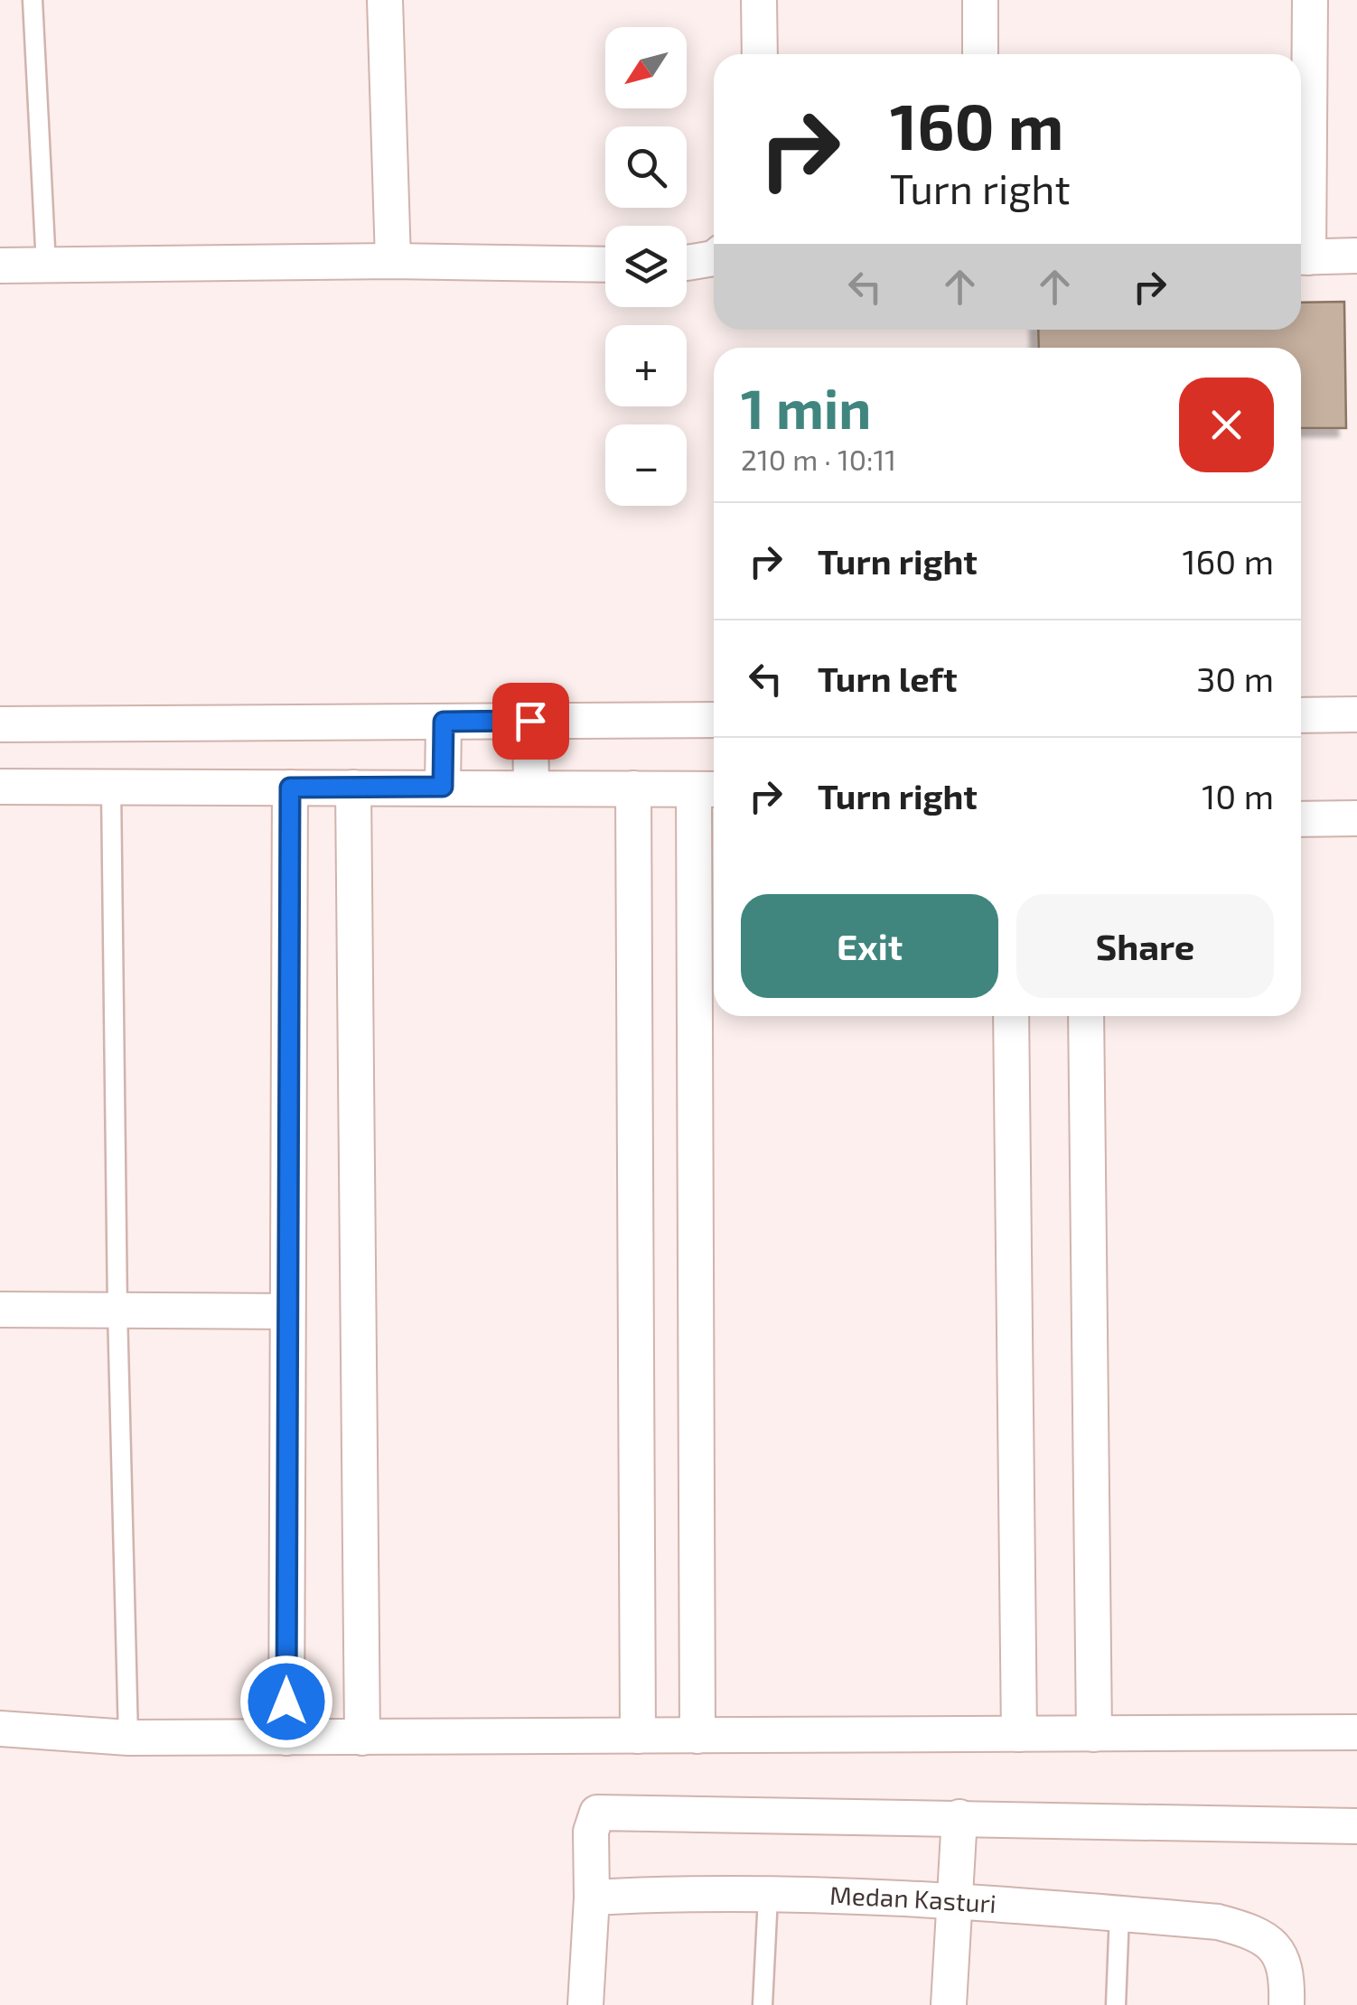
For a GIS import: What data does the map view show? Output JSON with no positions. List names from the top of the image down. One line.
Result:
{"streets":{"street":["Medan Kasturi"]},"north":"bottom left","page":{"map_buttons":["+","−"],"turn":["160 m","Turn right"],"heading":["1 min","210 m · 10:11"],"list":[{"name":"Turn right","value":"160 m"},{"name":"Turn left","value":"30 m"},{"name":"Turn right","value":"10 m"}],"buttons":["Exit","Share"]}}
